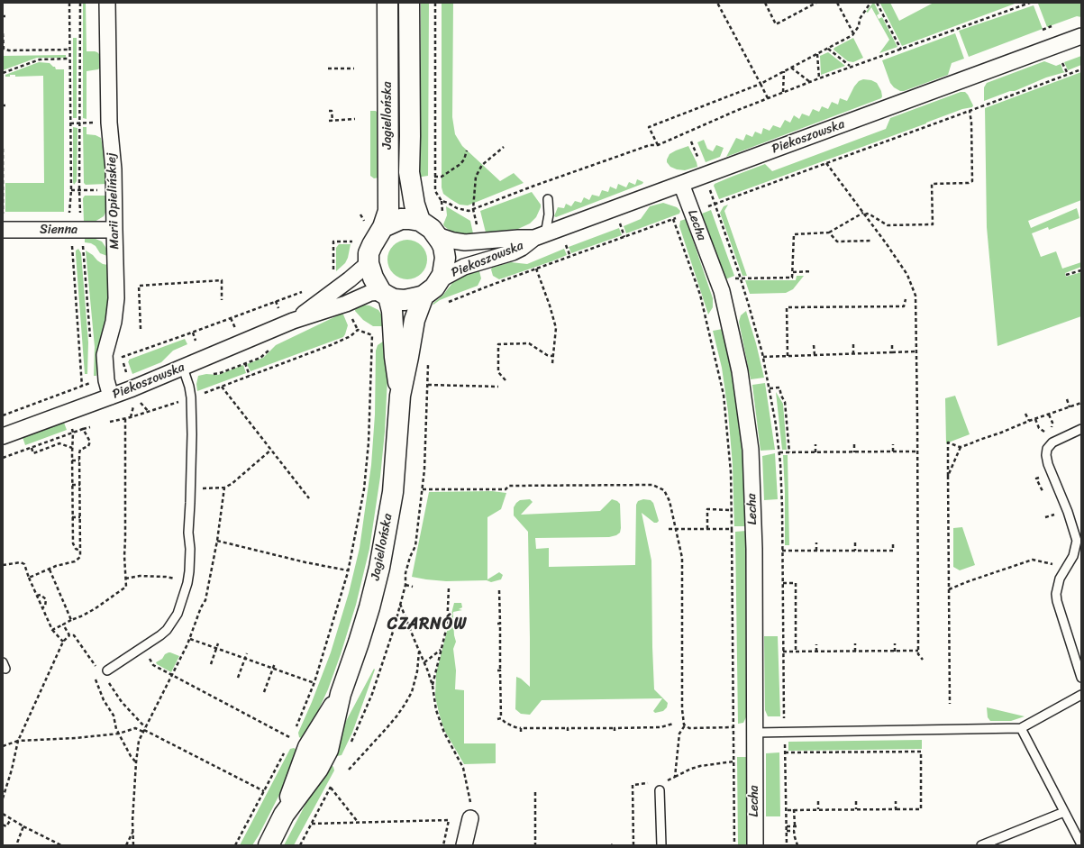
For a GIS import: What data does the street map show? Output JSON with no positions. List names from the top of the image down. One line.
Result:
{"streets":{"street":["Jagiellońska","Piekoszowska","Marii Opielińskiej","Lecha","Sienna"]},"crossings":[["Jagiellońska","Piekoszowska"],["Piekoszowska","Marii Opielińskiej"],["Piekoszowska","Lecha"],["Marii Opielińskiej","Sienna"]],"districts":["CZARNÓW"]}
